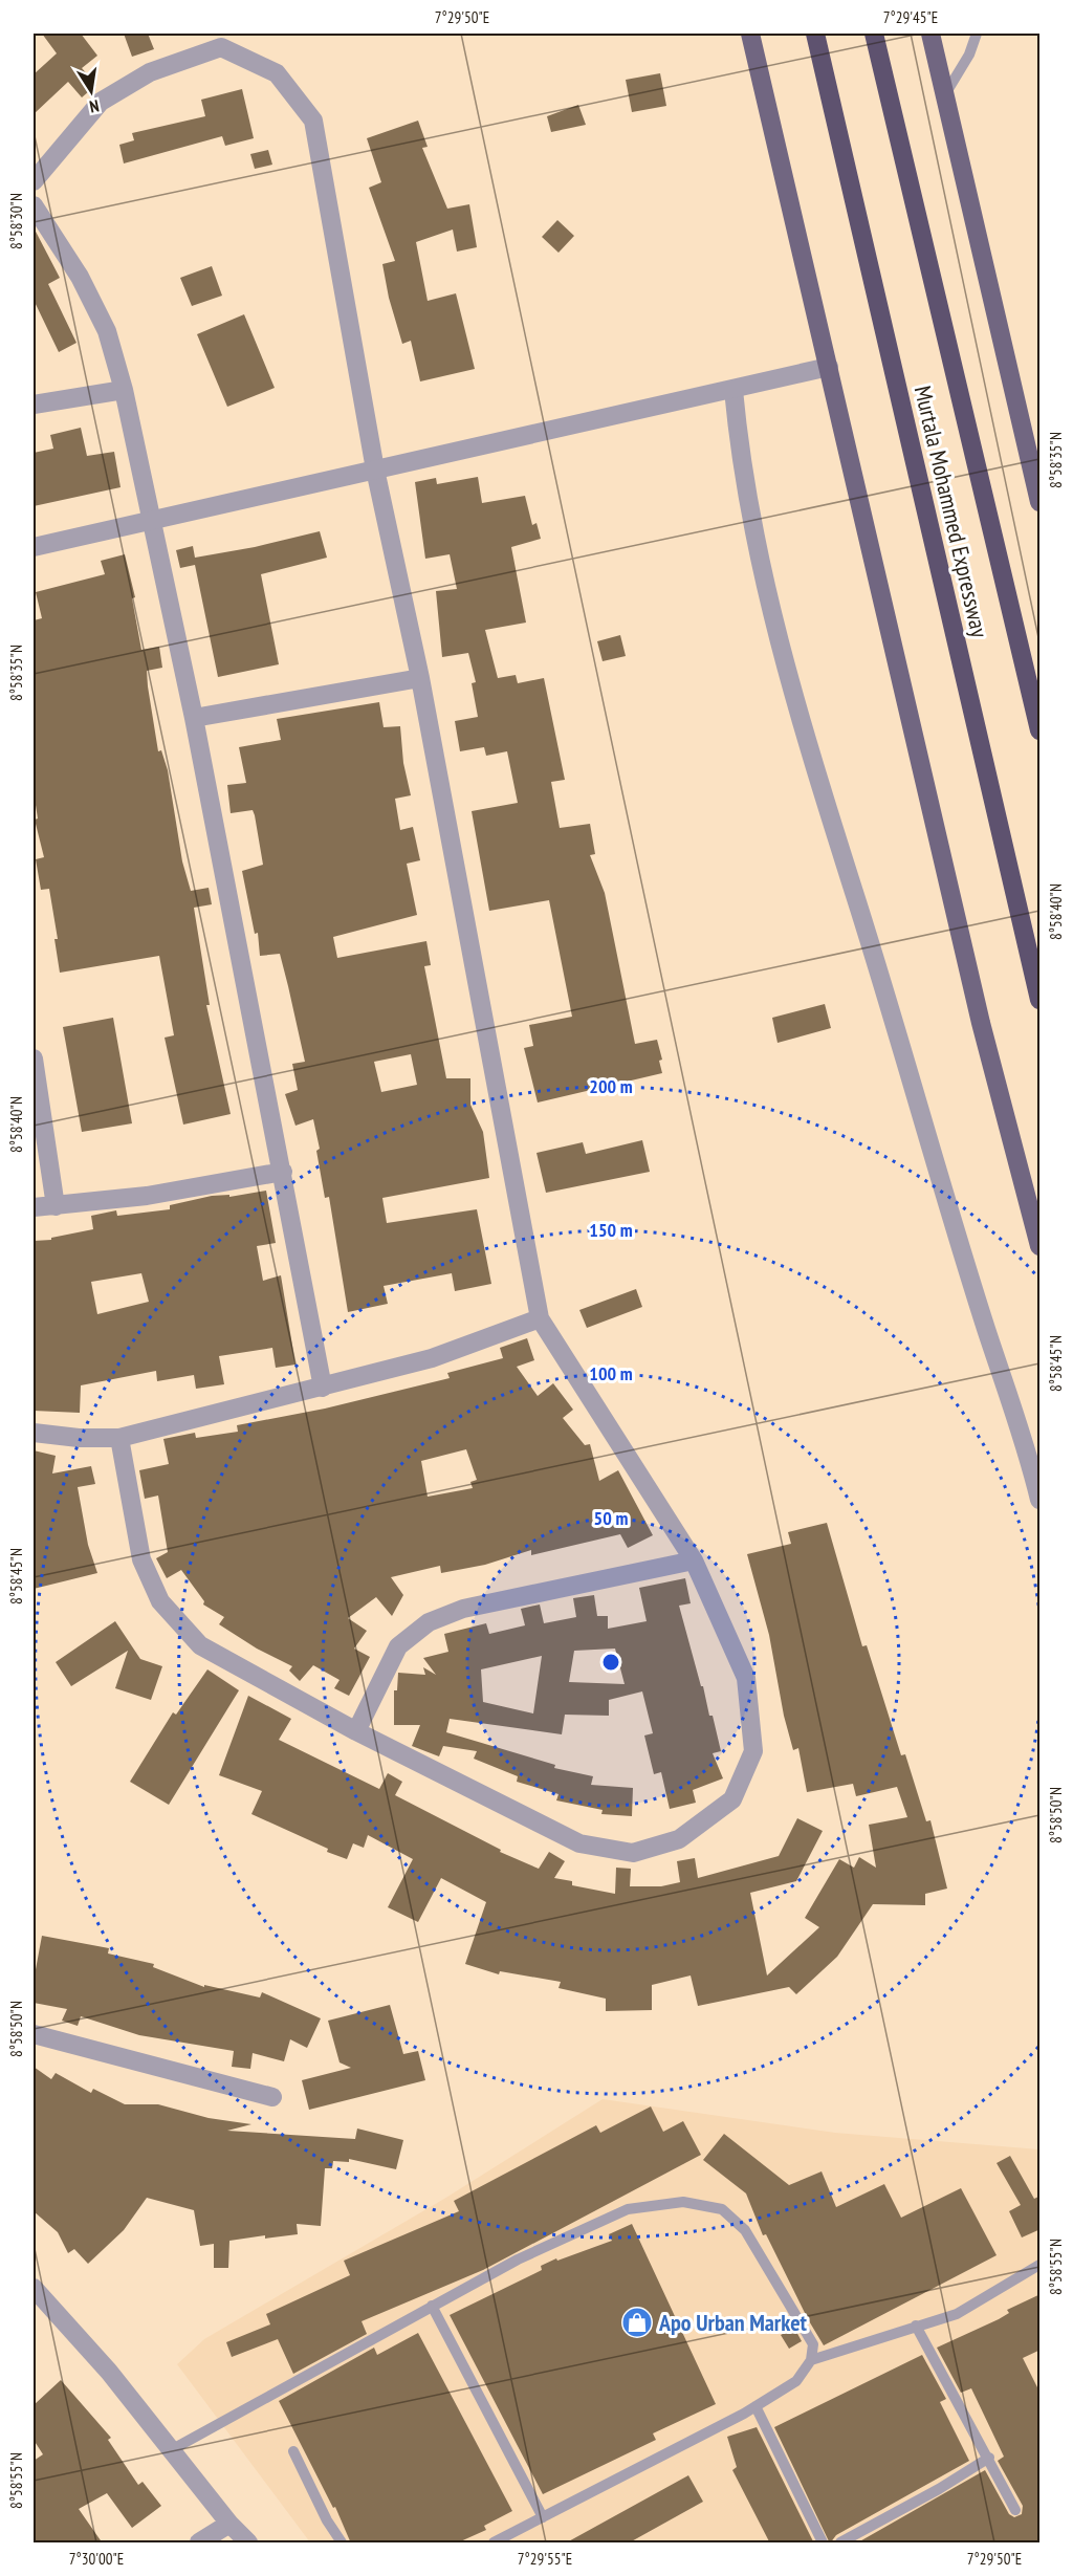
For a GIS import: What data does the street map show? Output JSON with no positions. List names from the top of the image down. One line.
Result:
{"streets":{"highway":["Murtala Mohammed Expressway"]},"places":{"shop":["Apo Urban Market"]},"north":"bottom","coordinates":["7°29'50\"E","7°29'45\"E","8°58'30\"N","8°58'35\"N","8°58'40\"N","8°58'45\"N","8°58'50\"N","8°58'55\"N","7°30'00\"E","7°29'55\"E"],"rings":["200 m","150 m","100 m","50 m"]}
